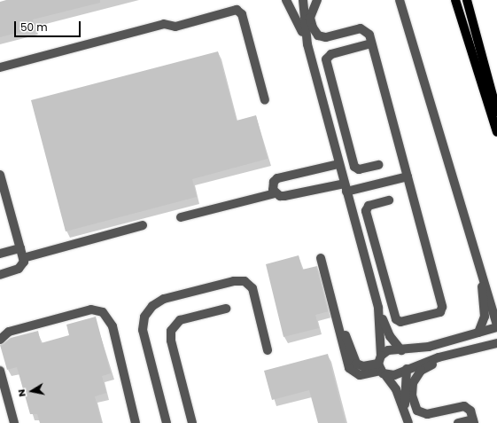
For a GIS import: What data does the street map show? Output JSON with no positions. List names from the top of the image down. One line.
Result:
{"scale_bar":"50 m","north":"left"}
